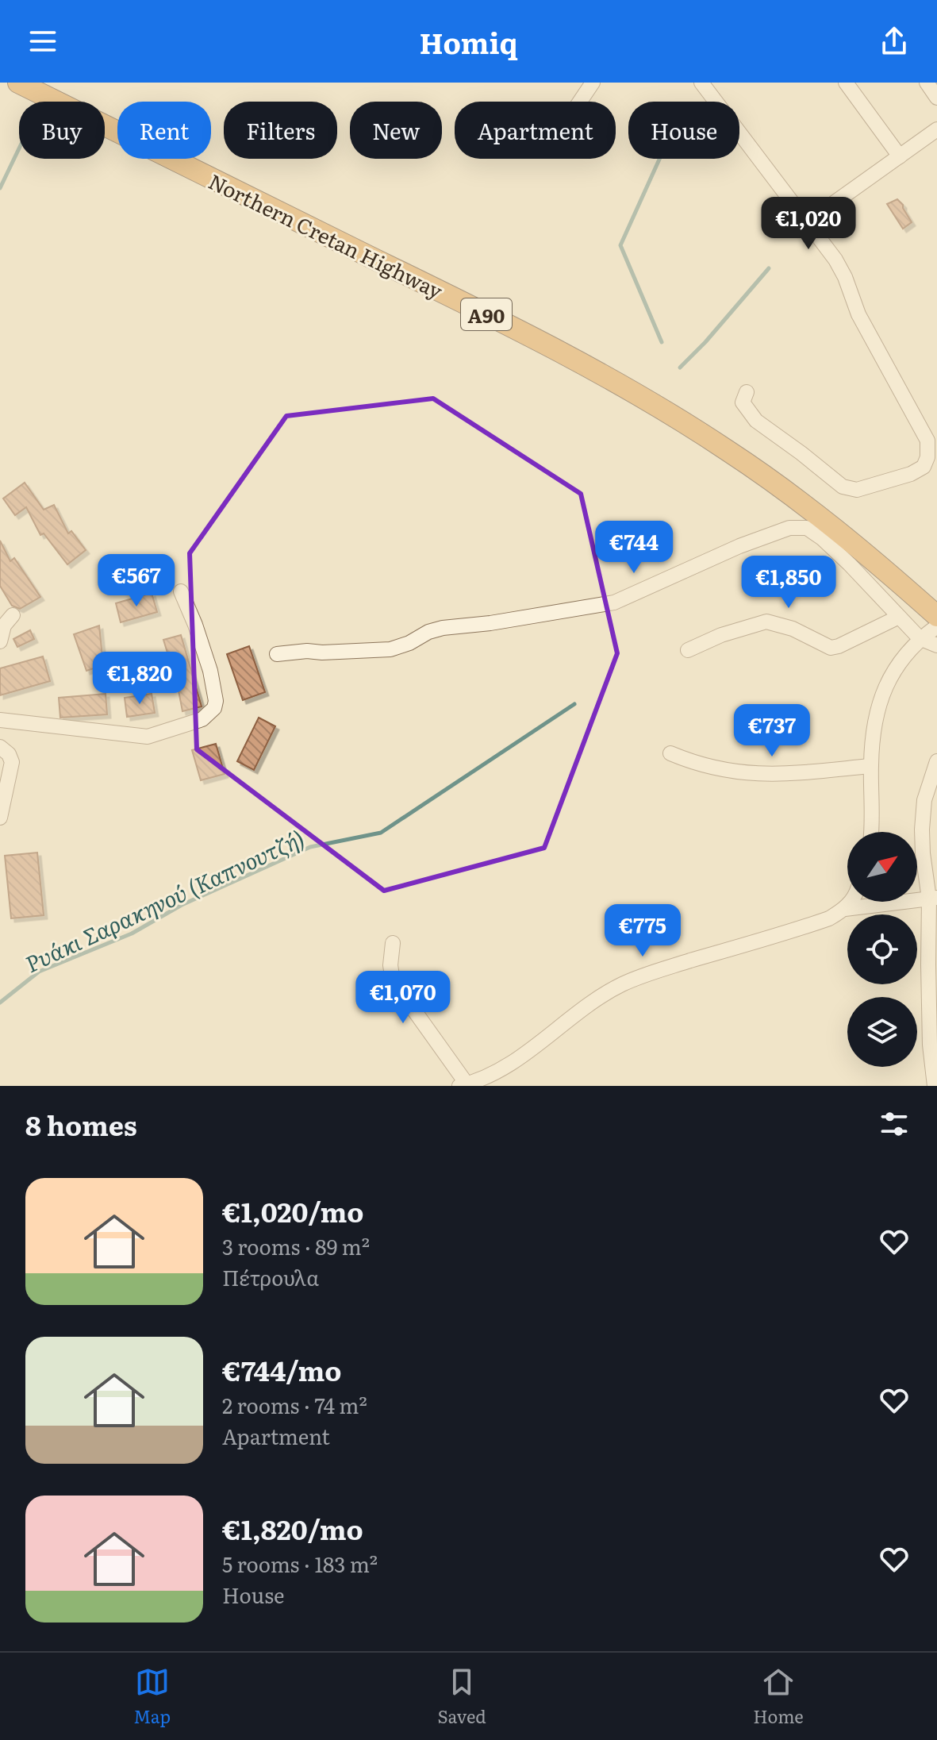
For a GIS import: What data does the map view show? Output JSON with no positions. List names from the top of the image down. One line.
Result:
{"streets":{"highway":["Northern Cretan Highway","Α90"]},"water":["Ρυάκι Σαρακηνού (Καπνουτζή)"],"north":"top right","page":{"header":"Homiq","chip":["Buy","Rent","Filters","New","Apartment","House"],"price":["€1,020","€744","€567","€1,850","€1,820","€737","€775","€1,070"],"heading":"8 homes","list":[{"name":"€1,020/mo","note":"3 rooms · 89 m² · Πέτρουλα"},{"name":"€744/mo","note":"2 rooms · 74 m² · Apartment"},{"name":"€1,820/mo","note":"5 rooms · 183 m² · House"}],"tabs":["Map","Saved","Home"]}}
